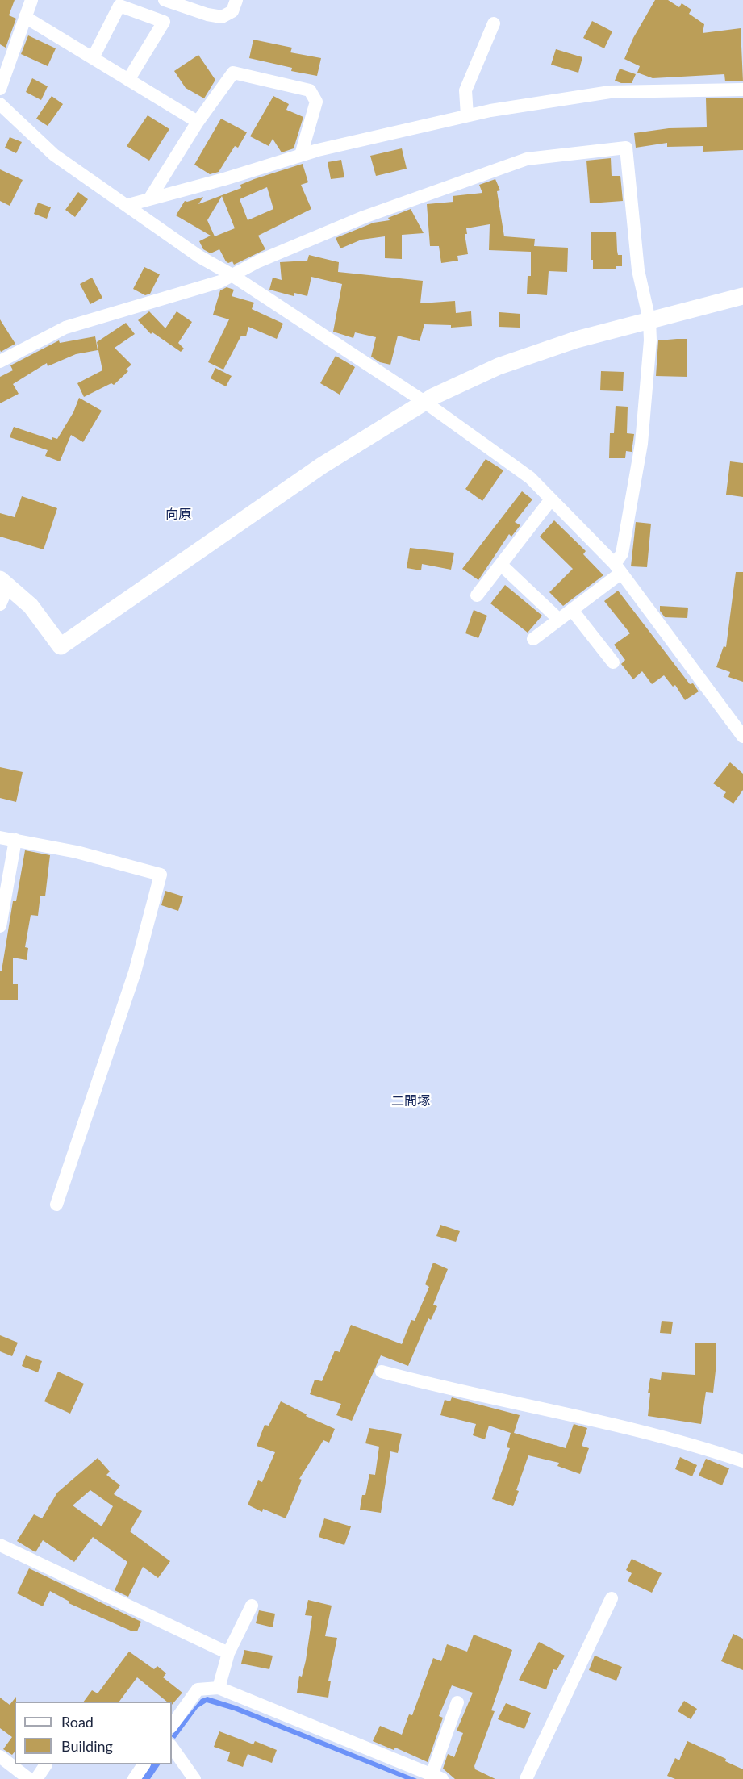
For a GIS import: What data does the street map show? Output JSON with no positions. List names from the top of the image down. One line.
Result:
{"districts":["向原","二間塚"],"legend":["Road","Building"]}
